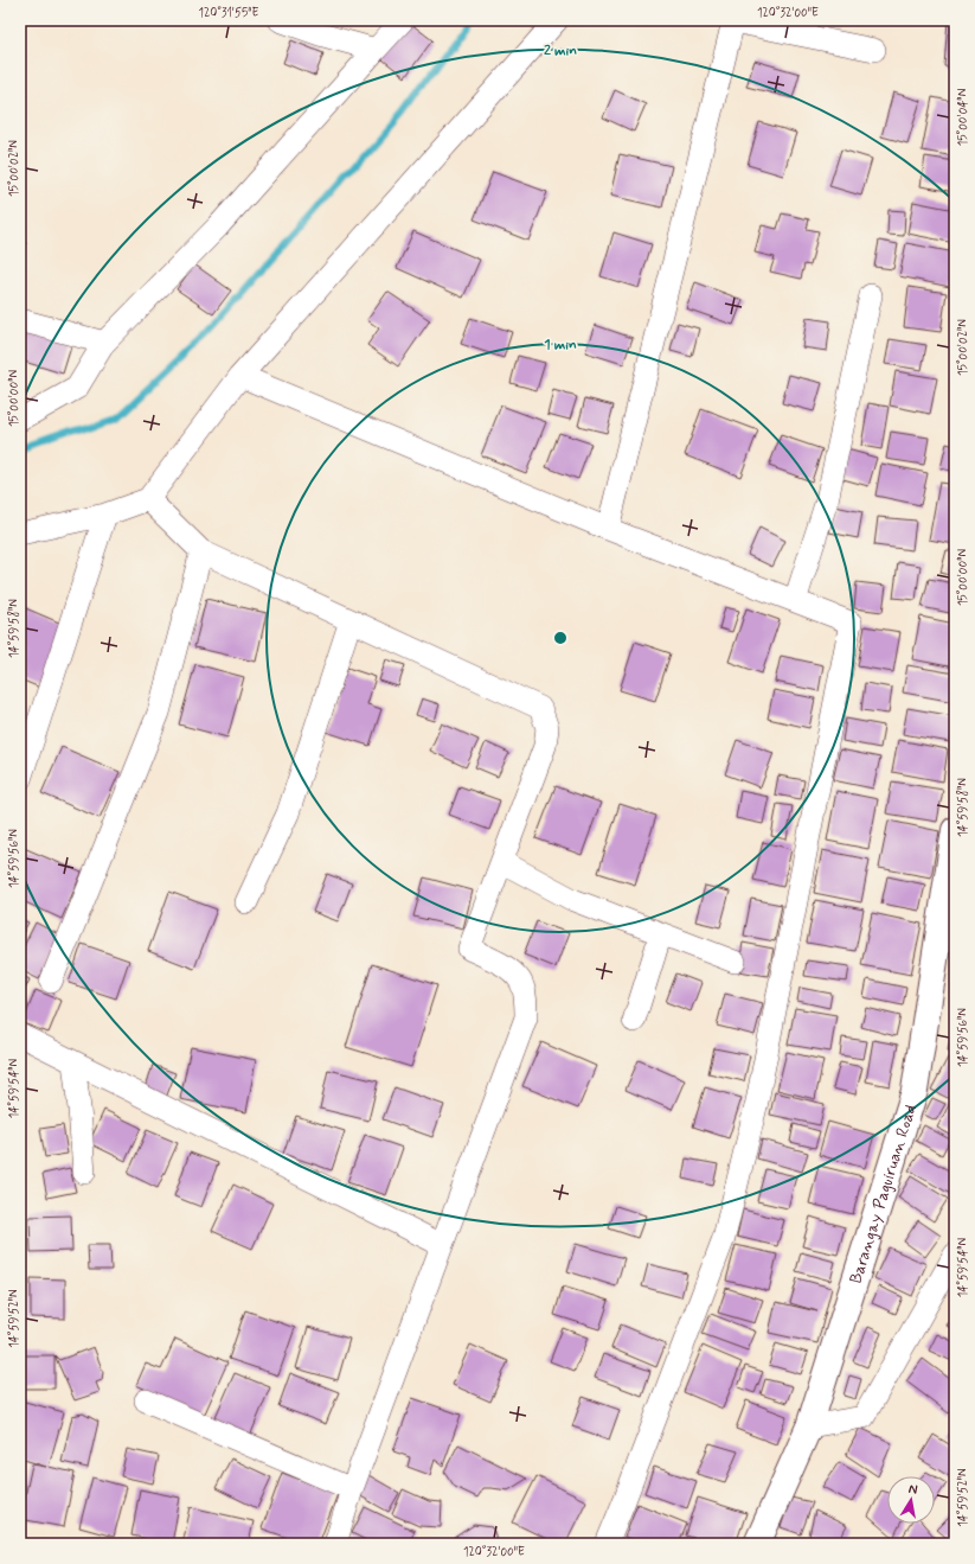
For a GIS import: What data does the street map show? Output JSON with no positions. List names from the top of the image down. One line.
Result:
{"streets":{"street":["Barangay Paguiruan Road"]},"north":"top","coordinates":["120°31'55\"E","120°32'00\"E","15°00'04\"N","15°00'02\"N","15°00'00\"N","14°59'58\"N","14°59'56\"N","14°59'54\"N","14°59'52\"N"],"rings":["2 min","1 min"]}
